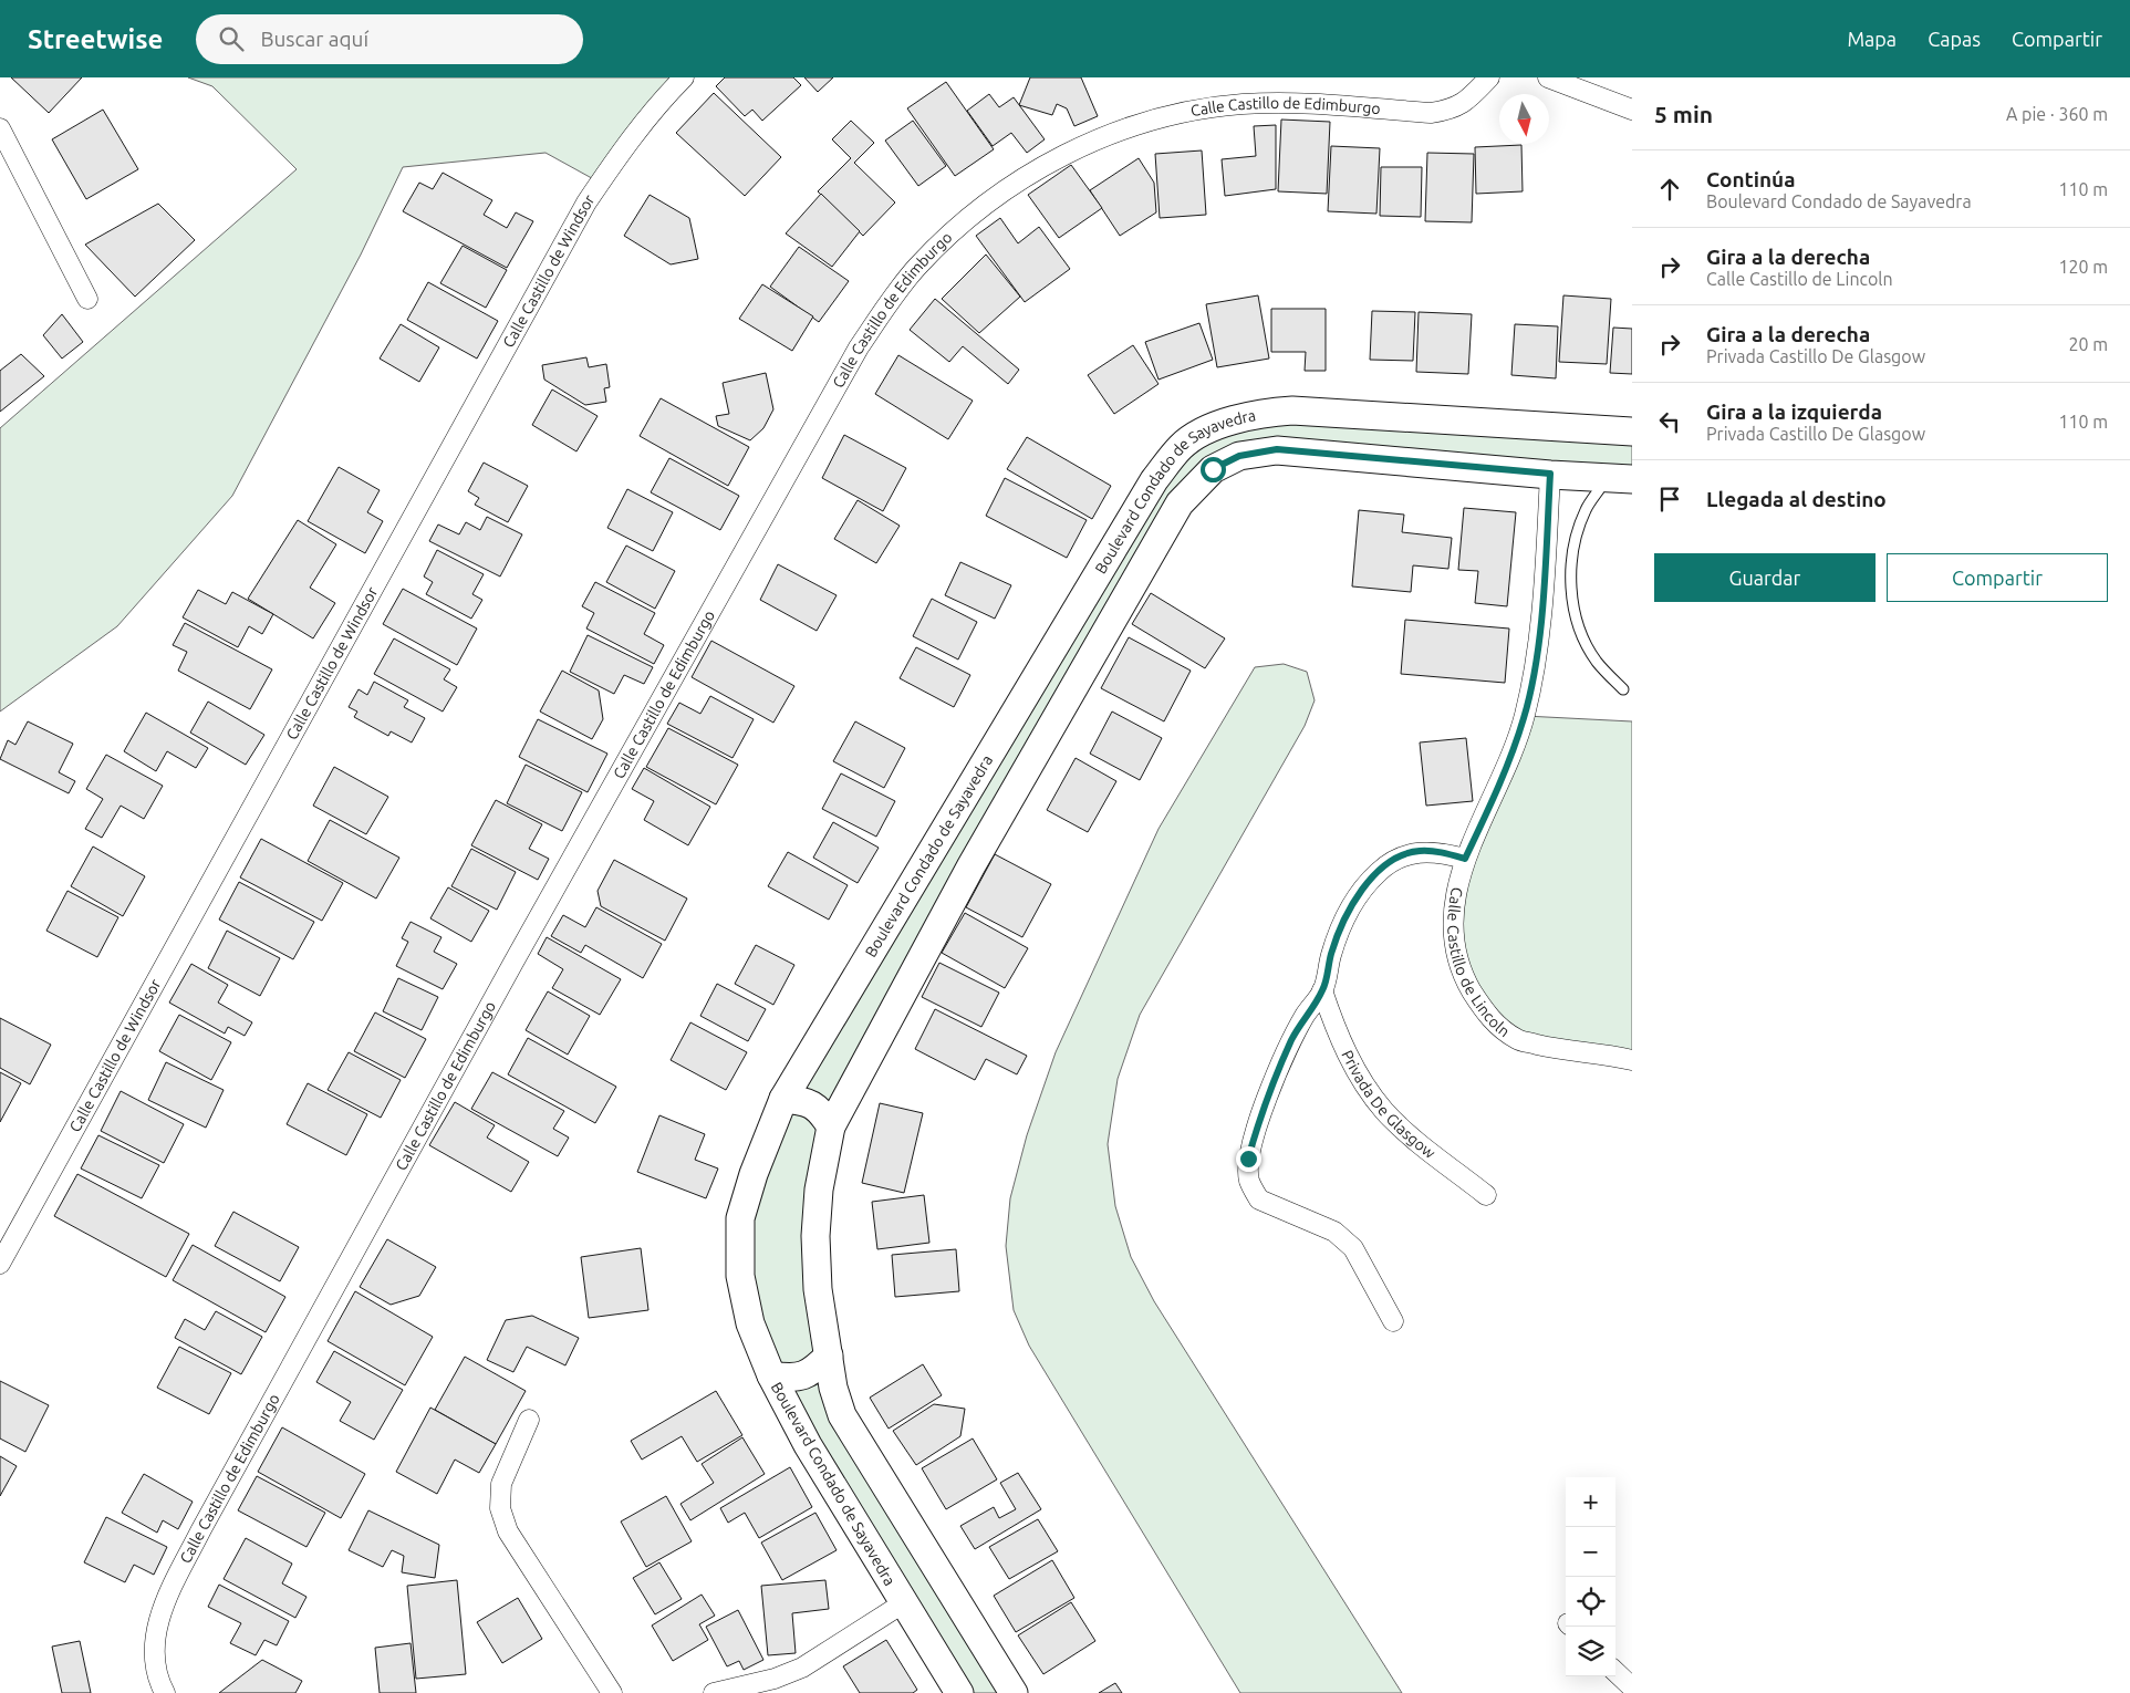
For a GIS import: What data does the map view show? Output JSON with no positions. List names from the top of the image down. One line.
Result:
{"streets":{"street":["Calle Castillo de Edimburgo","Calle Castillo de Windsor","Boulevard Condado de Sayavedra","Calle Castillo de Lincoln","Privada De Glasgow"]},"crossings":[["Boulevard Condado de Sayavedra","Calle Castillo de Lincoln"]],"north":"bottom","page":{"header":"Streetwise","search":"Buscar aquí","nav":["Mapa","Capas","Compartir"],"heading":["5 min","A pie · 360 m"],"list":[["Continúa","Boulevard Condado de Sayavedra","110 m"],["Gira a la derecha","Calle Castillo de Lincoln","120 m"],["Gira a la derecha","Privada Castillo De Glasgow","20 m"],["Gira a la izquierda","Privada Castillo De Glasgow","110 m"],"Llegada al destino"],"buttons":["Guardar","Compartir"],"map_buttons":["+","−"]}}
